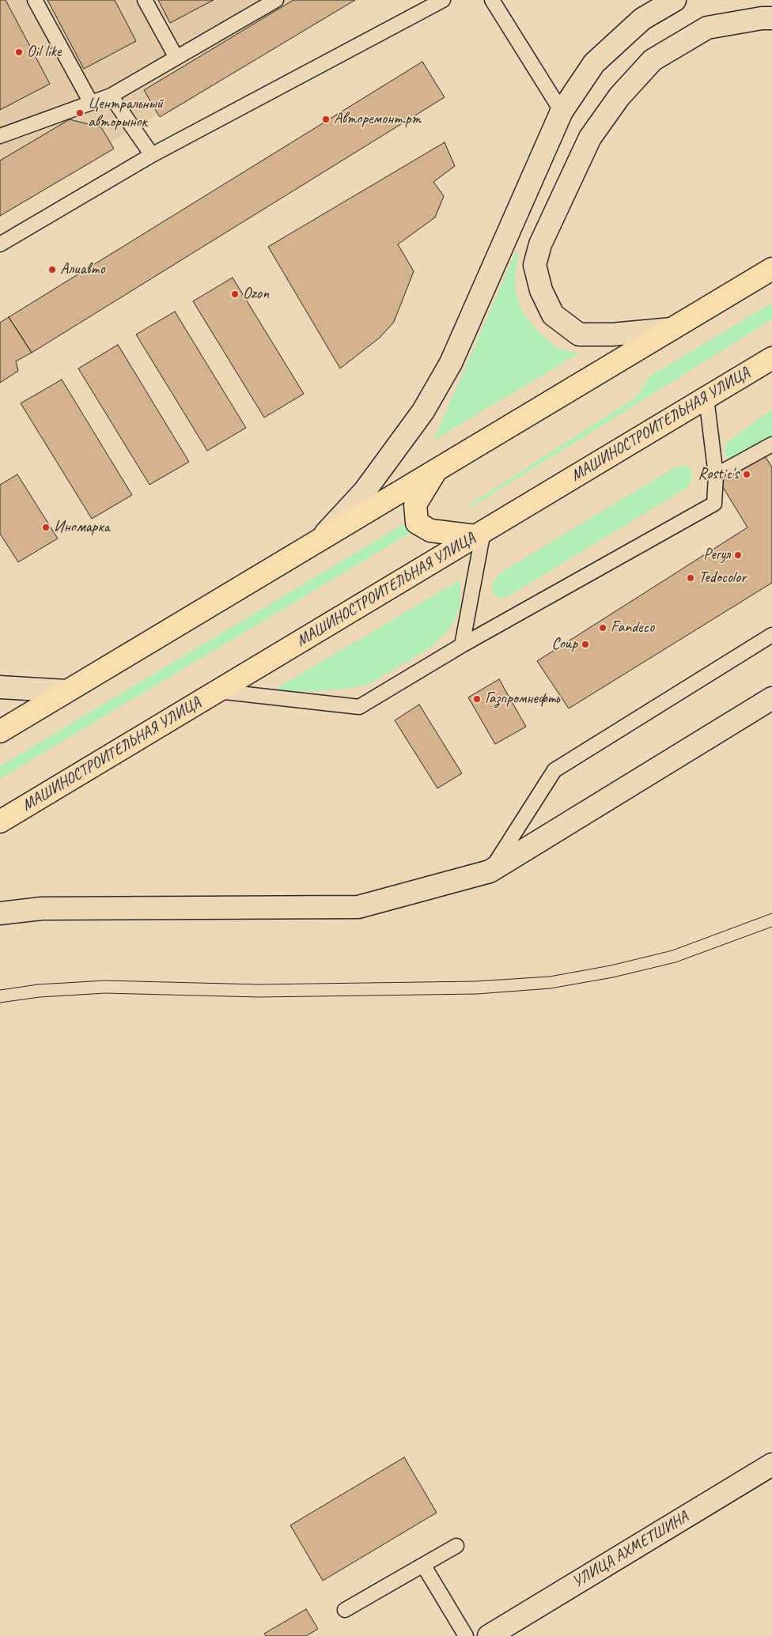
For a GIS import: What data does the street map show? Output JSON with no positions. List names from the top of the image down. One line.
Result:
{"streets":{"main road":["МАШИНОСТРОИТЕЛЬНАЯ УЛИЦА","УЛИЦА АХМЕТШИНА"]},"places":["Oil like","Центральный авторынок","Авторемонт.рт","Алиавто","Ozon","Rostic's","Иномарка","Регул","Tedocolor","Fandeco","Соир","Газпромнефть"]}
